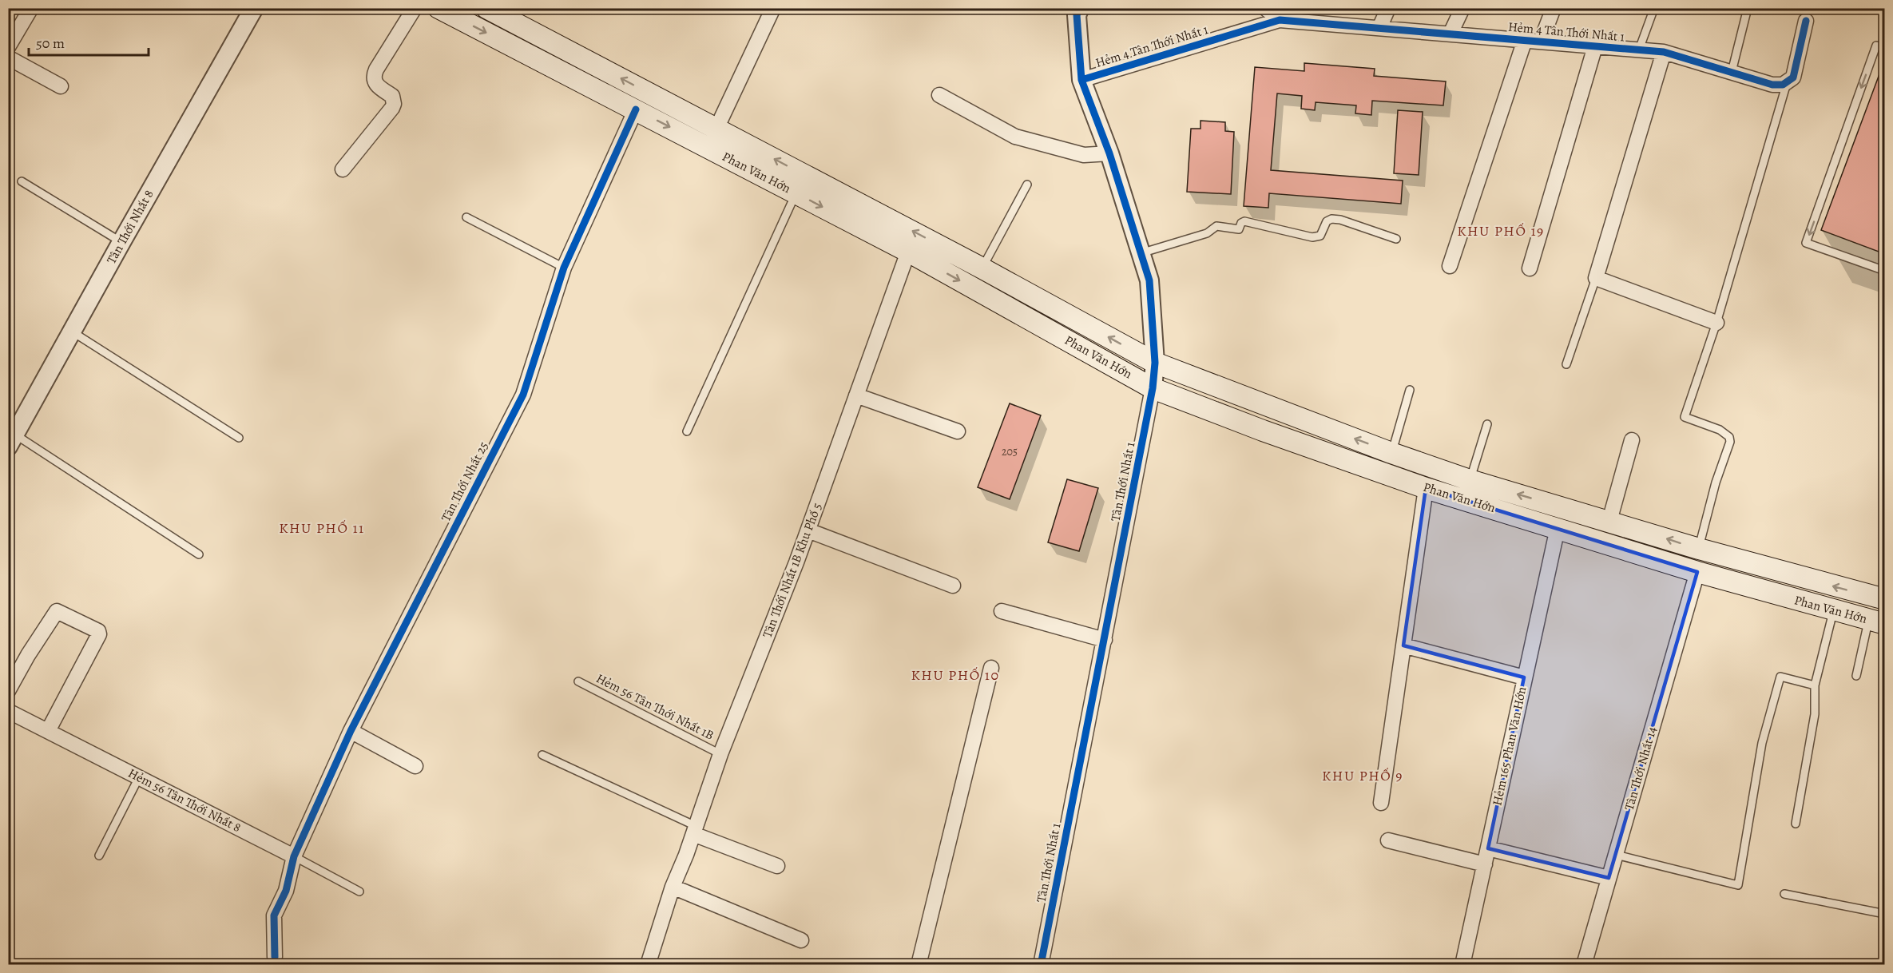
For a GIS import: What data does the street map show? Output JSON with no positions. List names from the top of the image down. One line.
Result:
{"streets":{"main road":["Phan Văn Hớn"],"street":["Hẻm 4 Tân Thới Nhất 1","Tân Thới Nhất 8","Tân Thới Nhất 25","Tân Thới Nhất 1","Tân Thới Nhất 1B Khu Phố 5","Hẻm 165 Phan Văn Hớn","Tân Thới Nhất 14","Hẻm 56 Tân Thới Nhất 8"],"lane":["Hẻm 56 Tân Thới Nhất 1B"]},"crossings":[["Hẻm 4 Tân Thới Nhất 1","Tân Thới Nhất 1"],["Phan Văn Hớn","Tân Thới Nhất 25"],["Phan Văn Hớn","Tân Thới Nhất 1"],["Phan Văn Hớn","Tân Thới Nhất 1B Khu Phố 5"],["Phan Văn Hớn","Hẻm 165 Phan Văn Hớn"],["Phan Văn Hớn","Tân Thới Nhất 14"],["Tân Thới Nhất 25","Hẻm 56 Tân Thới Nhất 8"],["Tân Thới Nhất 1B Khu Phố 5","Hẻm 56 Tân Thới Nhất 1B"]],"districts":["KHU PHỐ 19","KHU PHỐ 11","KHU PHỐ 10","KHU PHỐ 9"],"house_numbers":["205"],"scale_bar":"50 m"}
